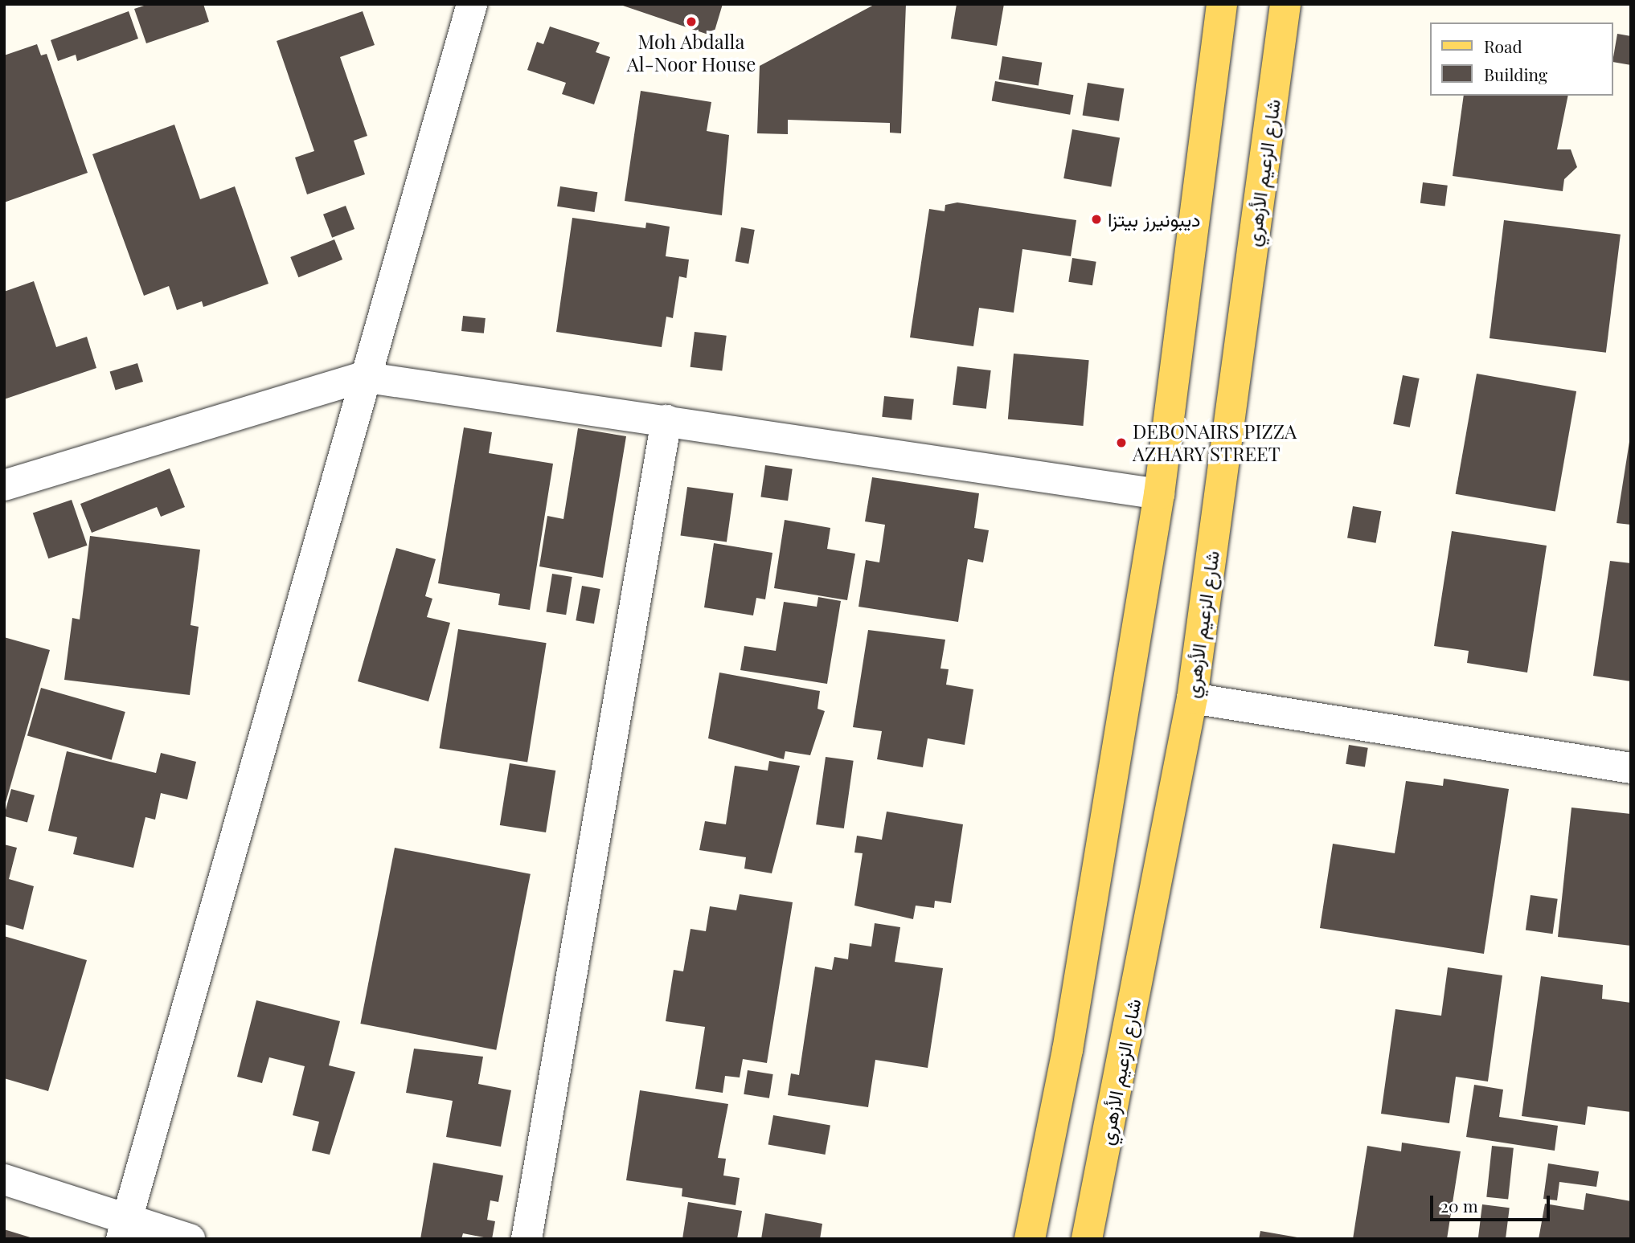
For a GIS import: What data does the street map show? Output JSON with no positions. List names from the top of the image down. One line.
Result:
{"streets":{"main road":["شارع الزعيم الأزهري"]},"places":["Moh Abdalla Al-Noor House","ديبونيرز بيتزا","DEBONAIRS PIZZA AZHARY STREET"],"legend":["Road","Building"],"scale_bar":"20 m"}
